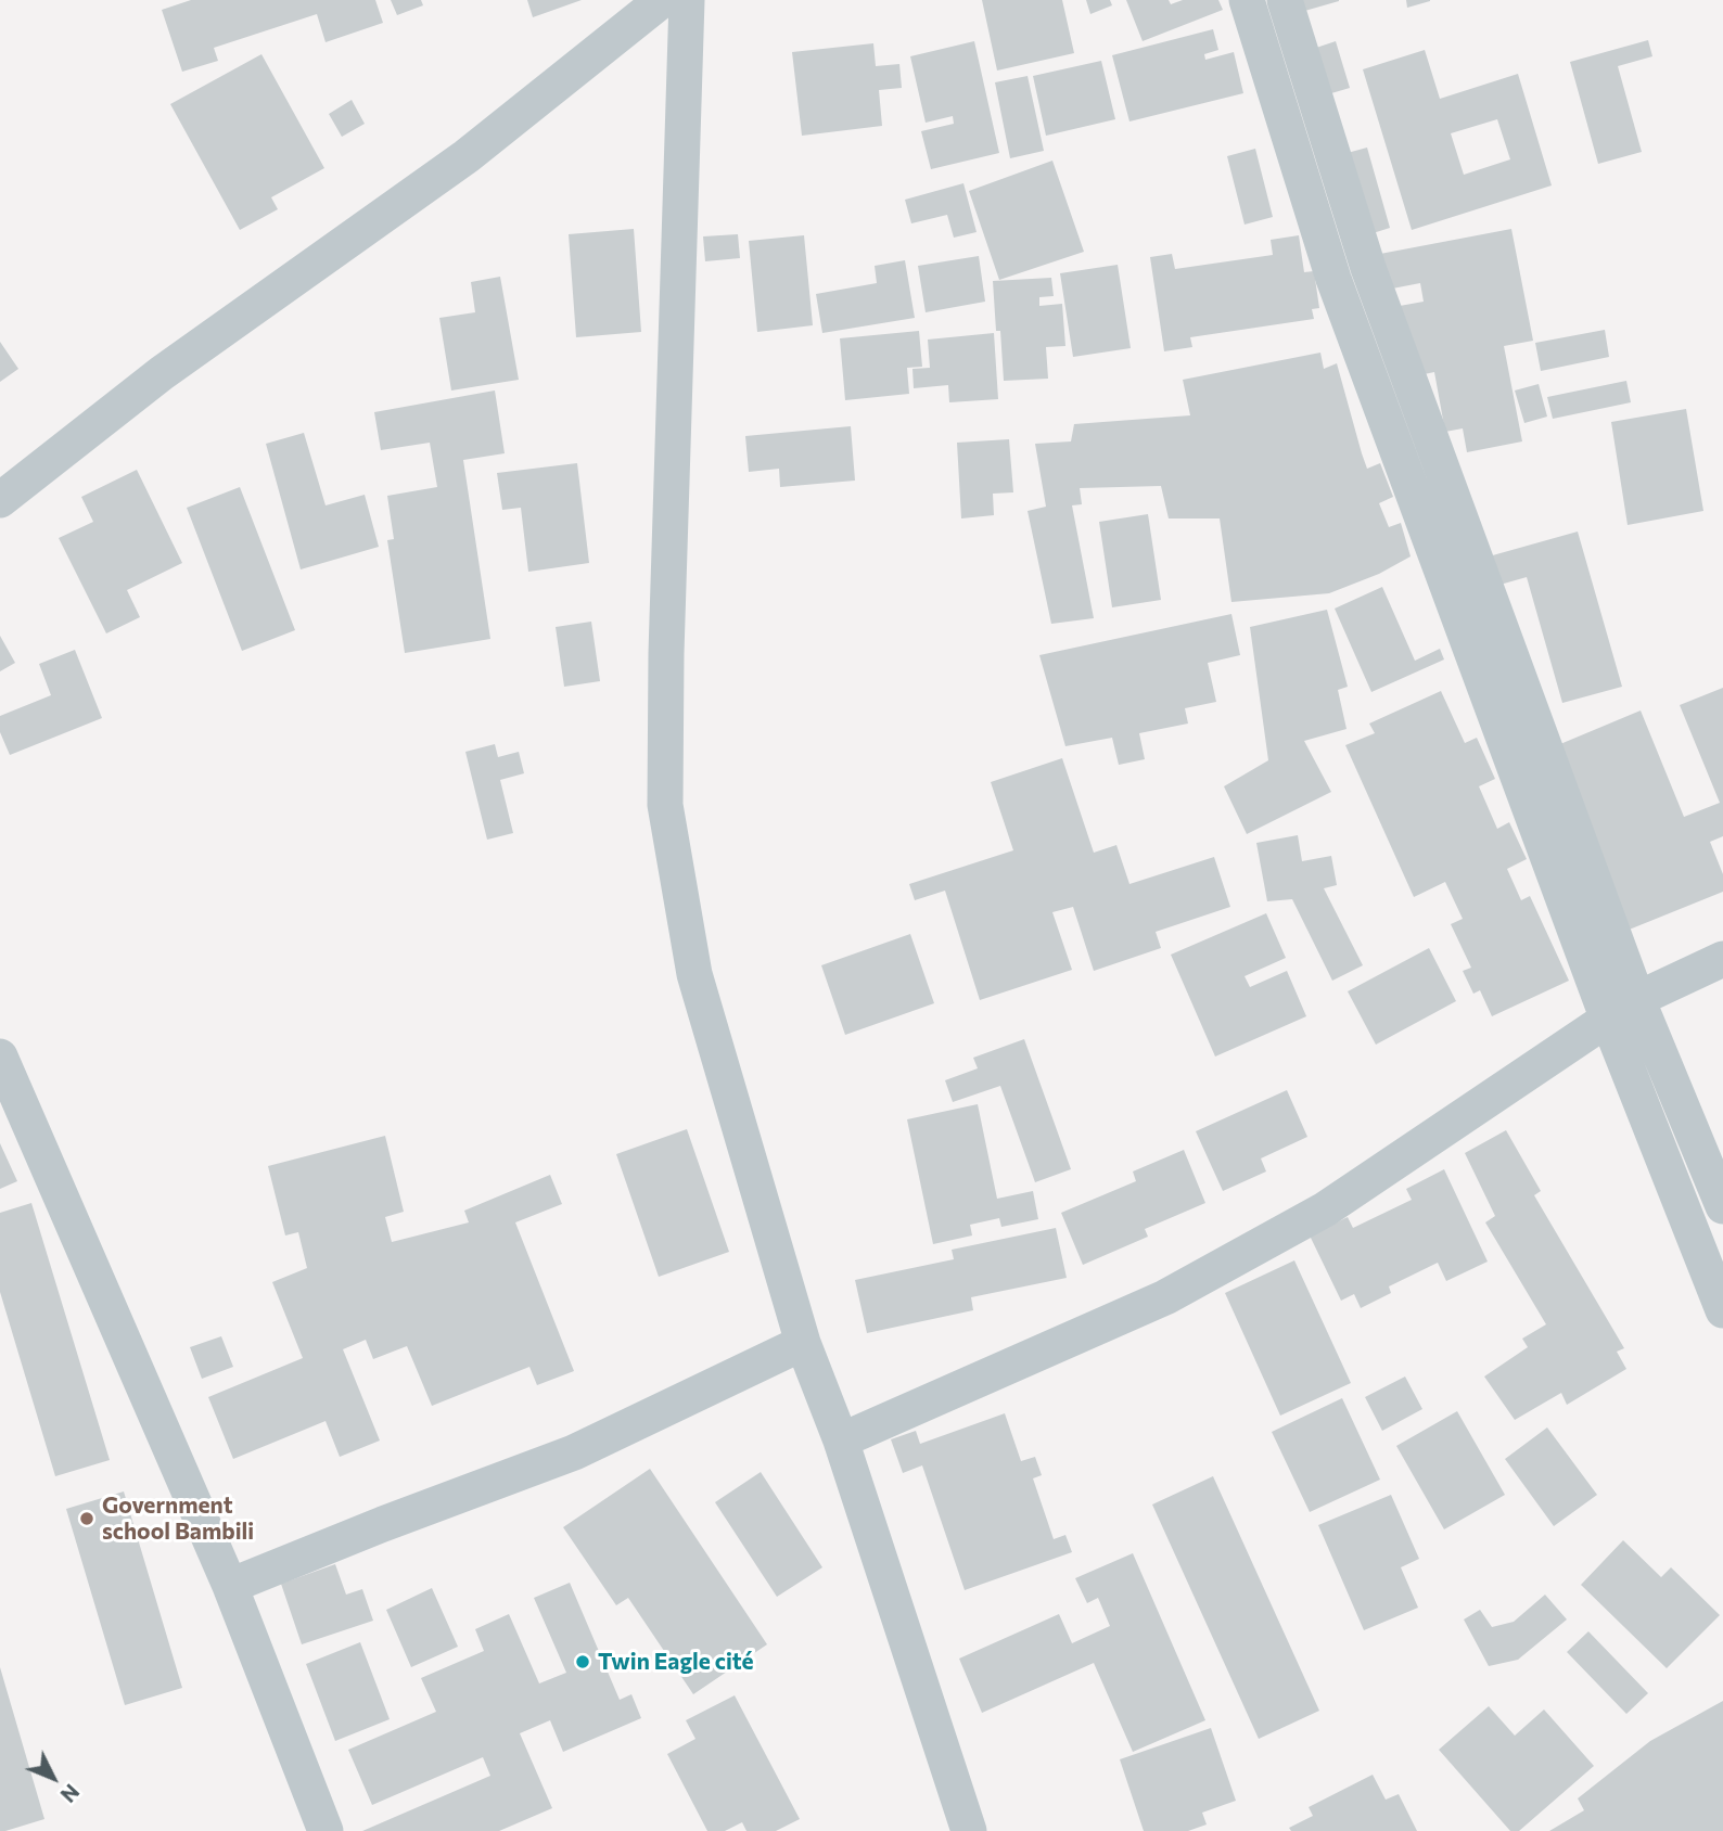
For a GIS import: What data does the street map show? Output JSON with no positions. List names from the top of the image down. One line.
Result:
{"places":["Government school Bambili","Twin Eagle cité"],"north":"bottom right"}
